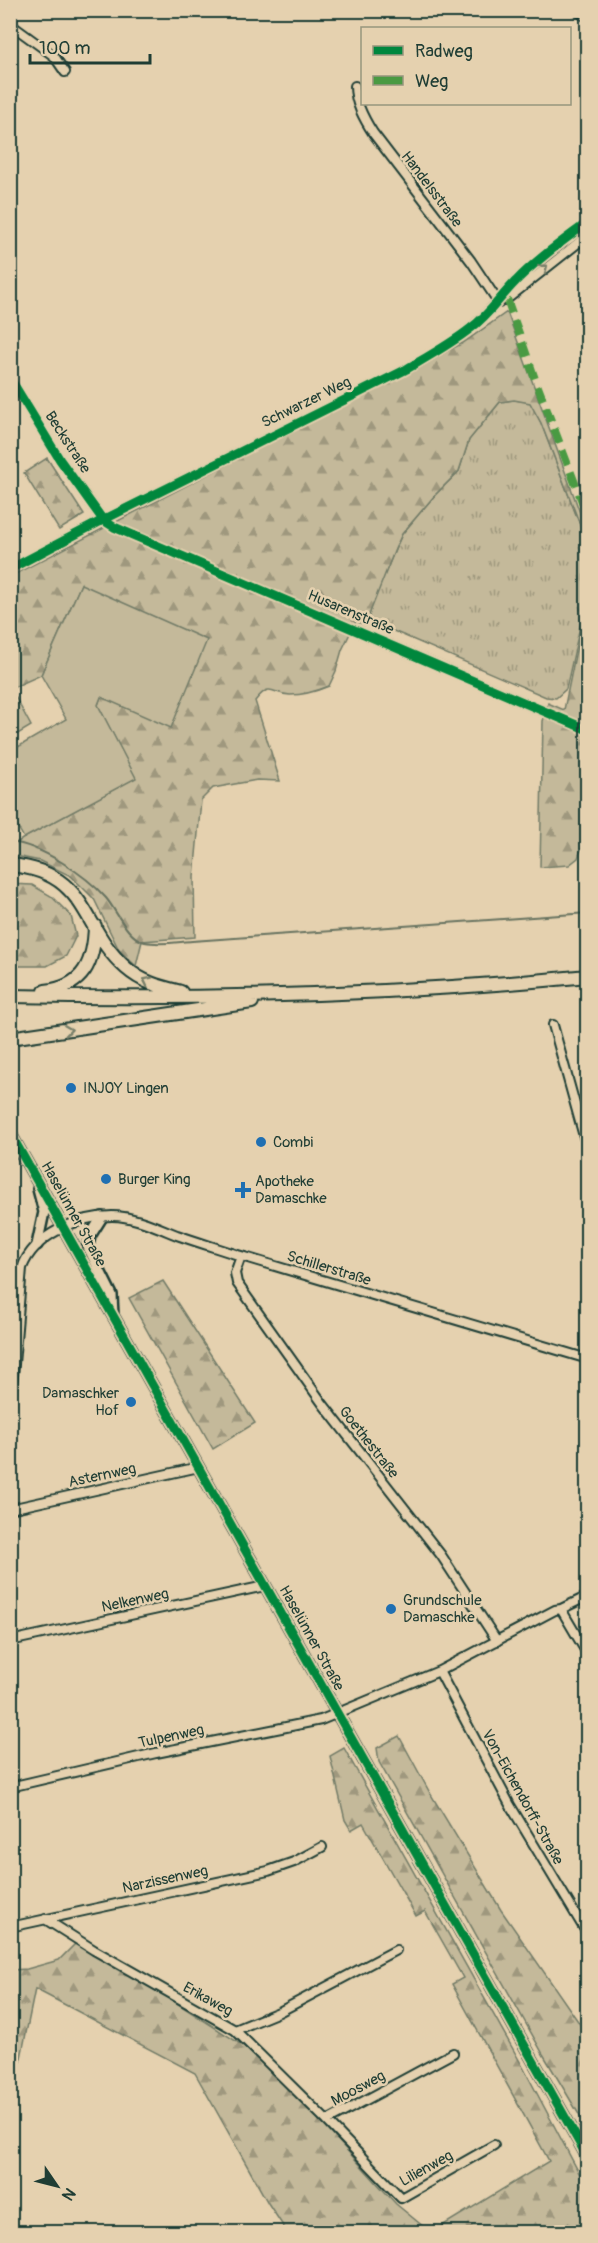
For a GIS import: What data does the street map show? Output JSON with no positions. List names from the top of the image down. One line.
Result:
{"streets":{"street":["Handelsstraße","Schwarzer Weg","Beckstraße","Husarenstraße","Haselünner Straße","Schillerstraße","Goethestraße","Asternweg","Nelkenweg","Tulpenweg","Von-Eichendorff-Straße","Narzissenweg","Erikaweg","Moosweg","Lilienweg"]},"crossings":[["Handelsstraße","Schwarzer Weg"],["Schwarzer Weg","Beckstraße"],["Schwarzer Weg","Husarenstraße"],["Beckstraße","Husarenstraße"],["Haselünner Straße","Schillerstraße"],["Haselünner Straße","Asternweg"],["Haselünner Straße","Nelkenweg"],["Haselünner Straße","Tulpenweg"],["Schillerstraße","Goethestraße"],["Goethestraße","Tulpenweg"],["Tulpenweg","Von-Eichendorff-Straße"],["Narzissenweg","Erikaweg"],["Erikaweg","Moosweg"],["Moosweg","Lilienweg"]],"places":{"other":["INJOY Lingen","Combi","Burger King","Damaschker Hof","Grundschule Damaschke"],"health":["Apotheke Damaschke"]},"legend":["Radweg","Weg"],"scale_bar":"100 m","north":"bottom right"}
